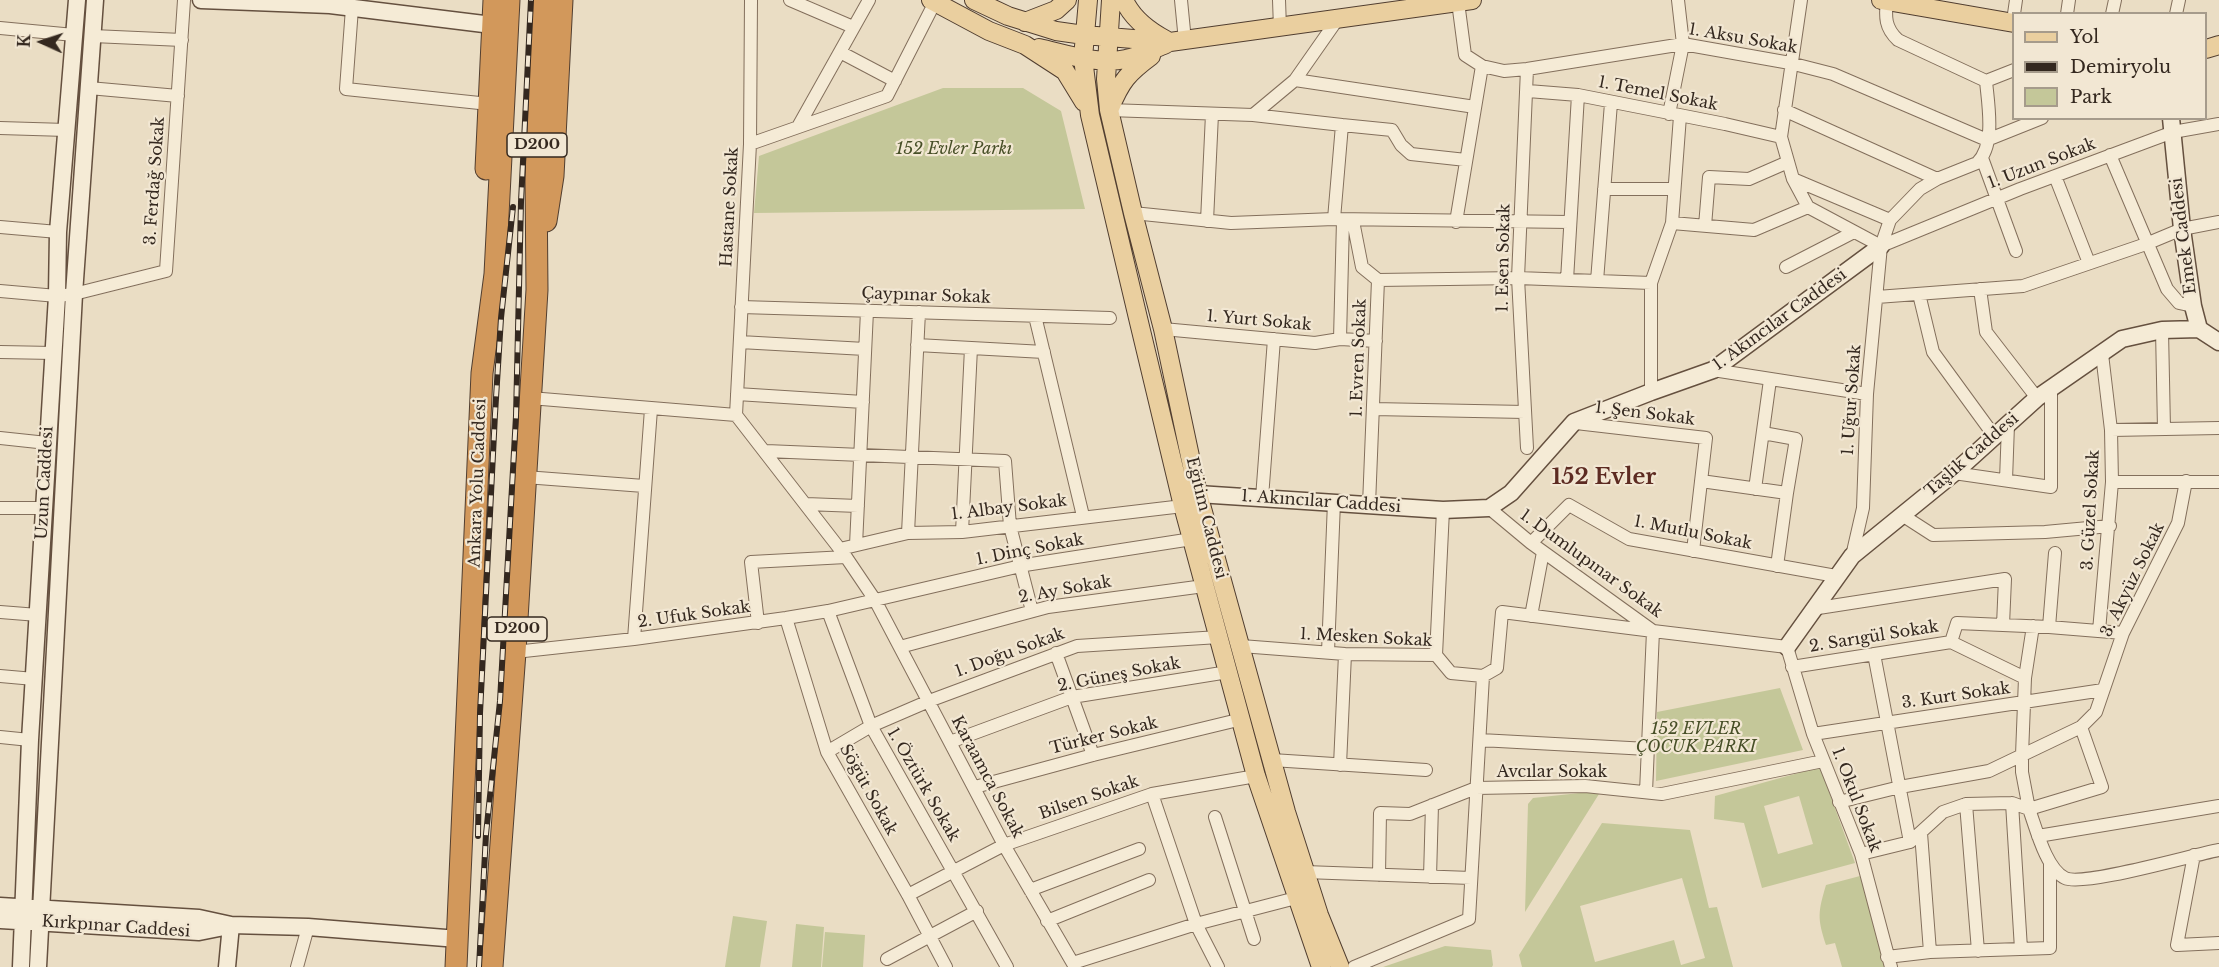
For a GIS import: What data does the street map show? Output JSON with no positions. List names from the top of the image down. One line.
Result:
{"streets":{"highway":["D200","Ankara Yolu Caddesi"],"main road":["Emek Caddesi","1. Akıncılar Caddesi","Taşlık Caddesi","Uzun Caddesi","Eğitim Caddesi","Kırkpınar Caddesi"],"street":["1. Aksu Sokak","1. Temel Sokak","1. Uzun Sokak","3. Ferdağ Sokak","Hastane Sokak","1. Esen Sokak","Çaypınar Sokak","1. Yurt Sokak","1. Evren Sokak","1. Uğur Sokak","1. Şen Sokak","1. Albay Sokak","3. Güzel Sokak","1. Mutlu Sokak","1. Dinç Sokak","1. Dumlupınar Sokak","3. Akyüz Sokak","2. Ay Sokak","2. Ufuk Sokak","2. Sarıgül Sokak","1. Mesken Sokak","1. Doğu Sokak","2. Güneş Sokak","3. Kurt Sokak","Türker Sokak","Avcılar Sokak","Karaamca Sokak","1. Öztürk Sokak","Söğüt Sokak","Bilsen Sokak","1. Okul Sokak"]},"crossings":[["1. Aksu Sokak","1. Esen Sokak"],["1. Temel Sokak","1. Esen Sokak"],["D200","Ankara Yolu Caddesi"],["D200","2. Ufuk Sokak"],["1. Uzun Sokak","Emek Caddesi"],["1. Uzun Sokak","1. Akıncılar Caddesi"],["1. Uzun Sokak","1. Uğur Sokak"],["3. Ferdağ Sokak","Uzun Caddesi"],["Hastane Sokak","Çaypınar Sokak"],["Hastane Sokak","Karaamca Sokak"],["Emek Caddesi","Taşlık Caddesi"],["1. Akıncılar Caddesi","1. Evren Sokak"],["1. Akıncılar Caddesi","1. Uğur Sokak"],["1. Akıncılar Caddesi","1. Şen Sokak"],["1. Akıncılar Caddesi","Eğitim Caddesi"],["1. Akıncılar Caddesi","1. Dumlupınar Sokak"],["1. Yurt Sokak","1. Evren Sokak"],["1. Yurt Sokak","Eğitim Caddesi"],["1. Uğur Sokak","Taşlık Caddesi"],["1. Şen Sokak","1. Mutlu Sokak"],["Taşlık Caddesi","3. Güzel Sokak"],["Taşlık Caddesi","1. Mutlu Sokak"],["Taşlık Caddesi","1. Dumlupınar Sokak"],["Taşlık Caddesi","1. Okul Sokak"],["Uzun Caddesi","Kırkpınar Caddesi"],["Ankara Yolu Caddesi","Kırkpınar Caddesi"],["1. Albay Sokak","Eğitim Caddesi"],["1. Albay Sokak","2. Ufuk Sokak"],["1. Albay Sokak","Karaamca Sokak"],["Eğitim Caddesi","1. Dinç Sokak"],["Eğitim Caddesi","2. Ay Sokak"],["Eğitim Caddesi","1. Mesken Sokak"],["Eğitim Caddesi","1. Doğu Sokak"],["Eğitim Caddesi","2. Güneş Sokak"],["Eğitim Caddesi","Türker Sokak"],["Eğitim Caddesi","Bilsen Sokak"],["1. Mutlu Sokak","1. Dumlupınar Sokak"],["1. Dinç Sokak","2. Ufuk Sokak"],["1. Dinç Sokak","Karaamca Sokak"],["1. Dumlupınar Sokak","1. Okul Sokak"],["3. Akyüz Sokak","3. Kurt Sokak"],["3. Akyüz Sokak","1. Okul Sokak"],["2. Ay Sokak","Karaamca Sokak"],["2. Ufuk Sokak","Karaamca Sokak"],["2. Ufuk Sokak","1. Öztürk Sokak"],["2. Ufuk Sokak","Söğüt Sokak"],["2. Sarıgül Sokak","1. Okul Sokak"],["1. Doğu Sokak","Karaamca Sokak"],["1. Doğu Sokak","1. Öztürk Sokak"],["1. Doğu Sokak","Söğüt Sokak"],["2. Güneş Sokak","Karaamca Sokak"],["3. Kurt Sokak","1. Okul Sokak"],["Türker Sokak","Karaamca Sokak"],["Avcılar Sokak","1. Okul Sokak"],["Karaamca Sokak","Bilsen Sokak"],["1. Öztürk Sokak","Bilsen Sokak"],["Söğüt Sokak","Bilsen Sokak"]],"districts":["152 Evler"],"parks":["152 Evler Parkı","152 EVLER ÇOCUK PARKI"],"legend":["Yol","Demiryolu","Park"],"north":"left"}
